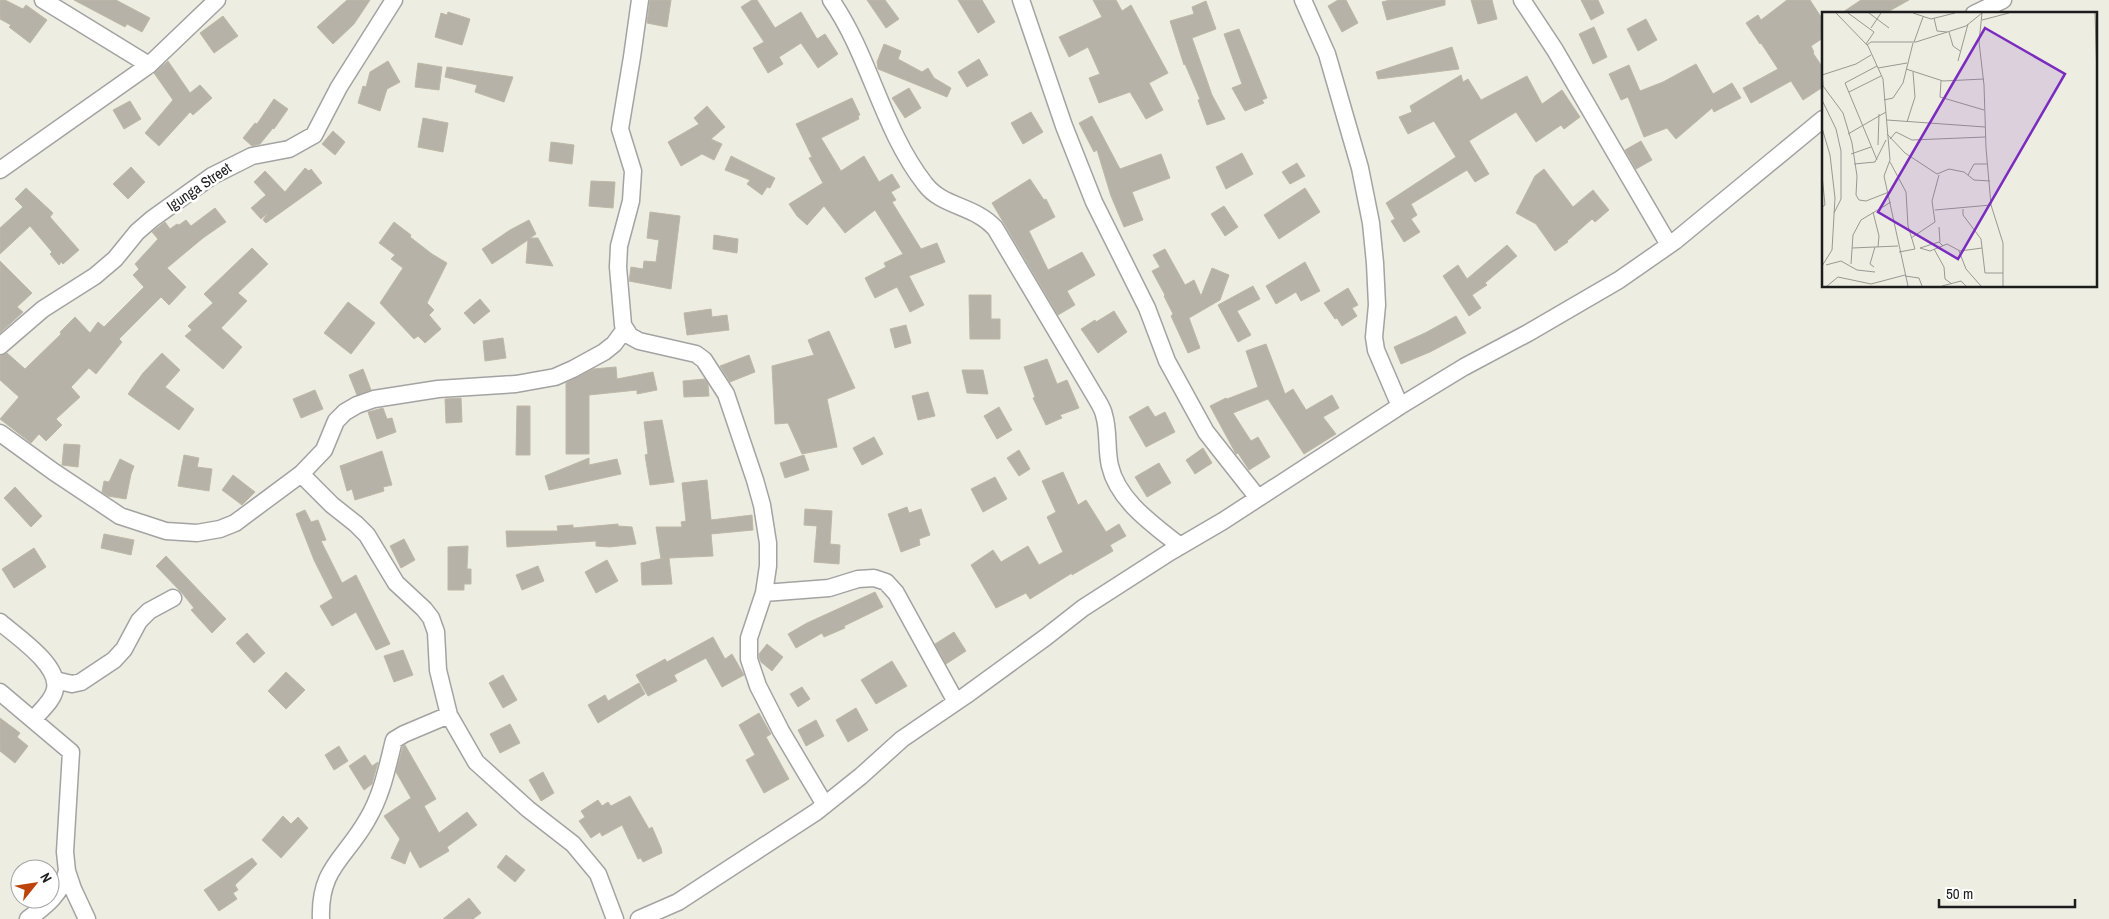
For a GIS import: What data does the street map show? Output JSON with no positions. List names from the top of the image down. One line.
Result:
{"streets":{"street":["Igunga Street"]},"scale_bar":"50 m","north":"top right"}
